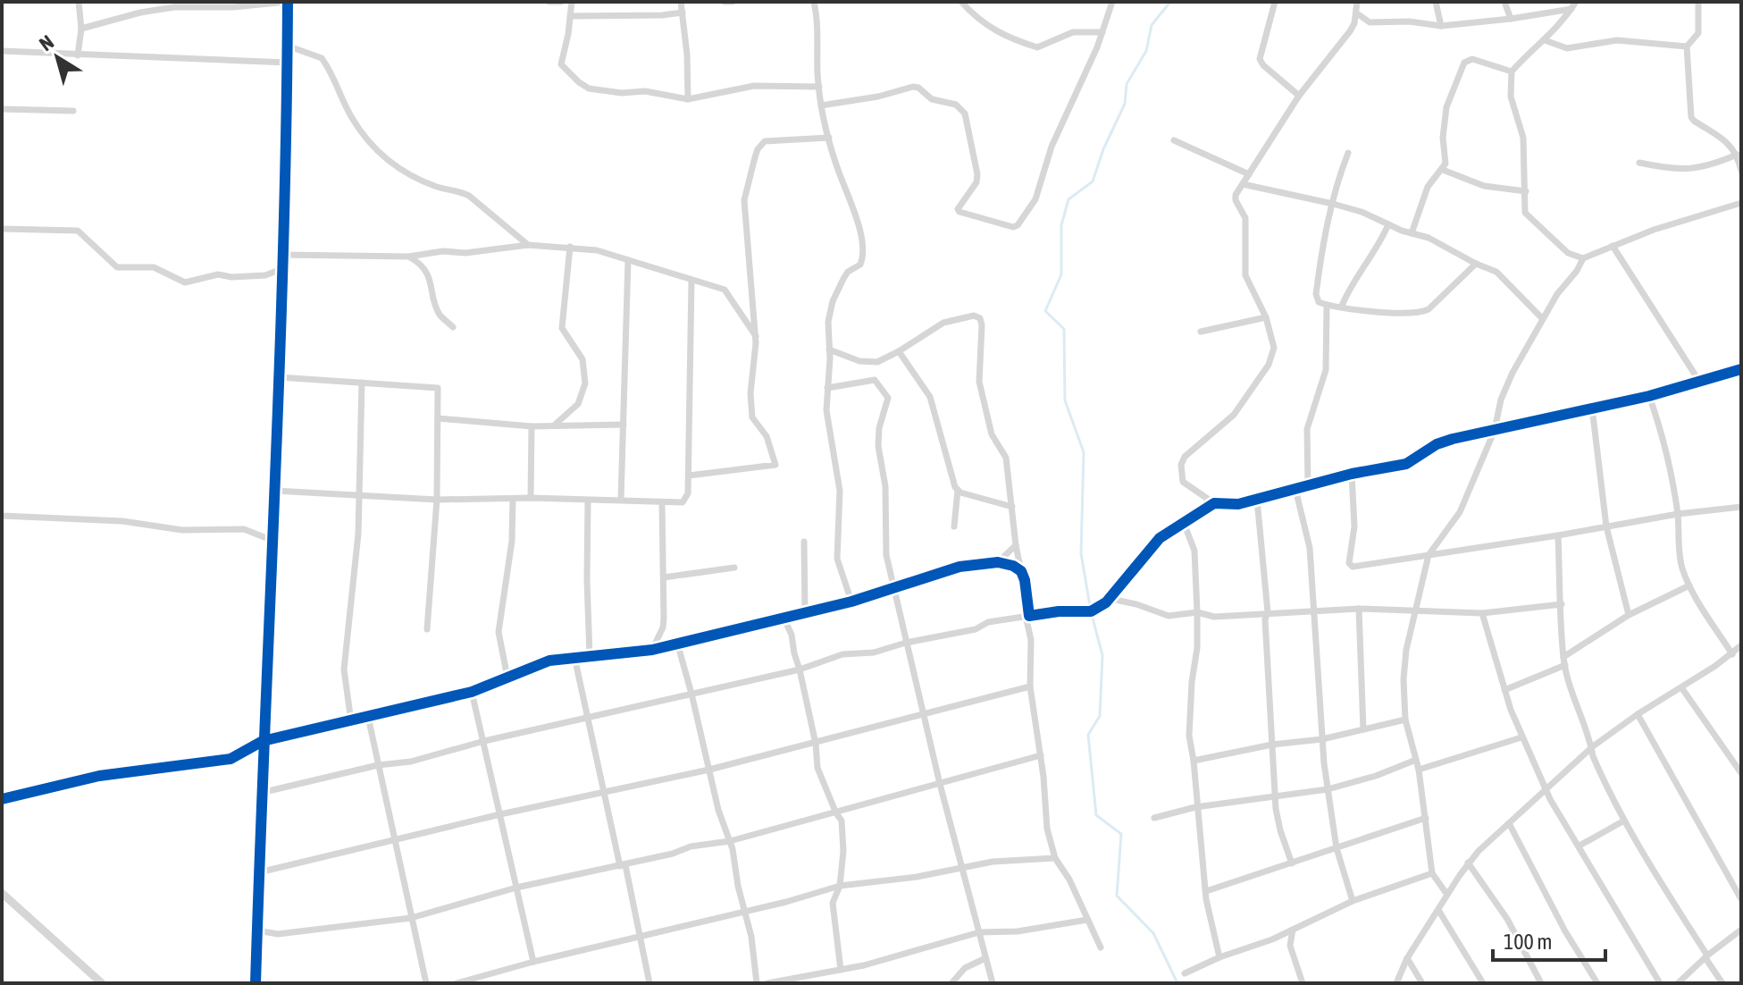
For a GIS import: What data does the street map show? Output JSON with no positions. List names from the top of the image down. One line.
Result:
{"scale_bar":"100 m","north":"top left"}
